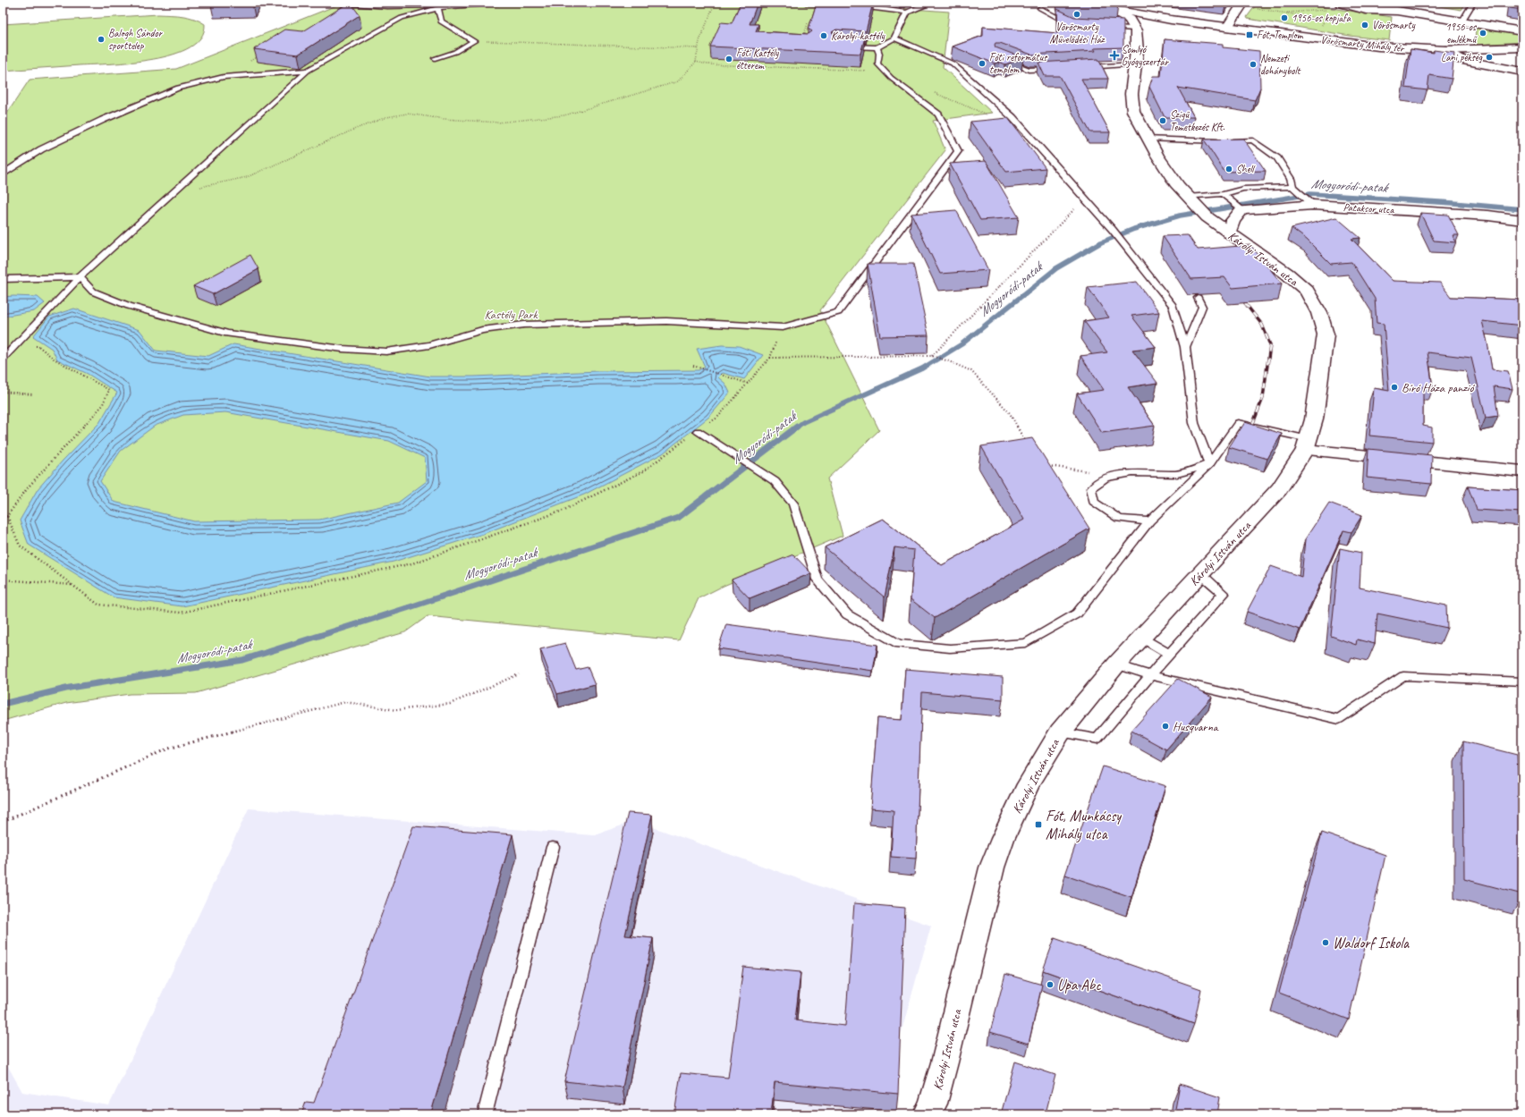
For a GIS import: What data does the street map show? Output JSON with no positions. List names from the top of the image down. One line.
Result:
{"streets":{"main road":["Vörösmarty Mihály tér","Pataksor utca","Károlyi István utca"]},"water":["Mogyoródi-patak"],"parks":["Kastély Park"],"places":{"other":["Vörösmarty Művelődési Ház","1956-os kopjafa","Vörösmarty","1956-os emlékmű","Károlyi-kastély","Balogh Sándor sporttelep","Lani pékség","Fóti Kastély étterem","Fóti református templom","Nemzeti dohánybolt","Szigü Temetkezés Kft.","Shell","Bíró Háza panzió","Husqvarna","Waldorf Iskola","Upa Abc"],"transit":["Fót, Templom","Fót, Munkácsy Mihály utca"],"health":["Somlyó Gyógyszertár"]}}
